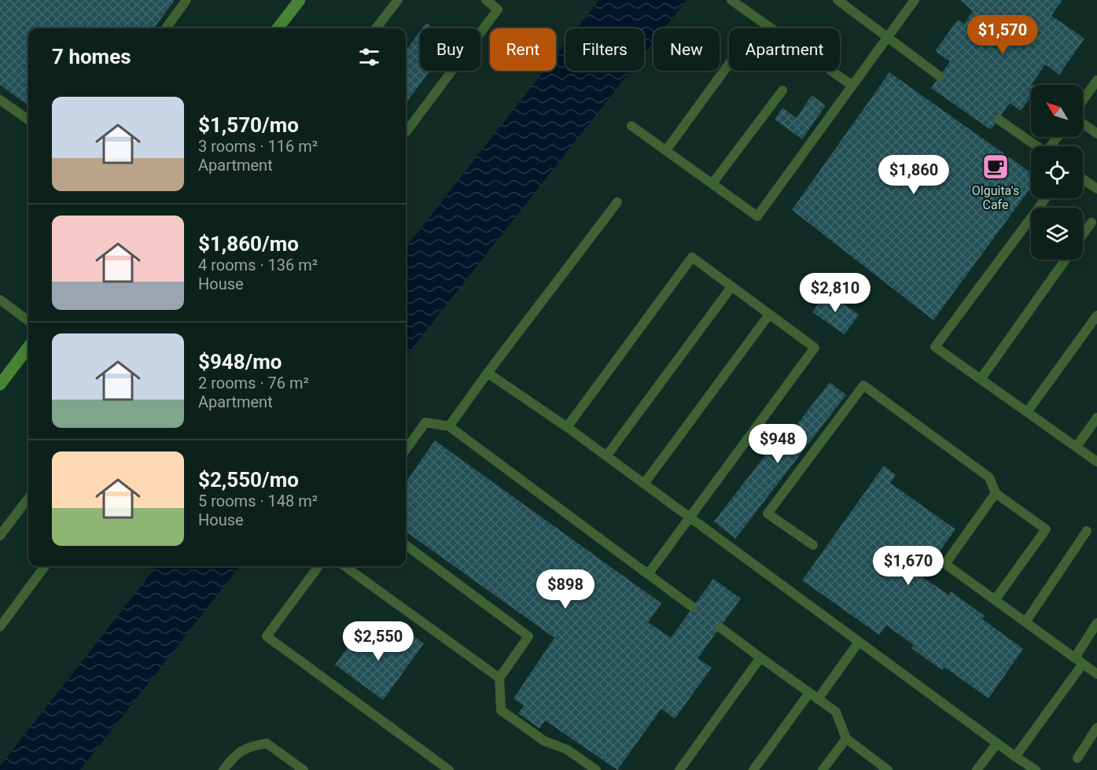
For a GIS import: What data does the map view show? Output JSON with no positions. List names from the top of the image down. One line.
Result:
{"places":{"cafe":["Olguita's Cafe"]},"north":"top left","page":{"price":["$1,570","$1,860","$2,810","$948","$1,670","$898","$2,550"],"chip":["Buy","Rent","Filters","New","Apartment"],"heading":"7 homes","list":[{"name":"$1,570/mo","note":"3 rooms · 116 m² · Apartment"},{"name":"$1,860/mo","note":"4 rooms · 136 m² · House"},{"name":"$948/mo","note":"2 rooms · 76 m² · Apartment"},{"name":"$2,550/mo","note":"5 rooms · 148 m² · House"}]}}
